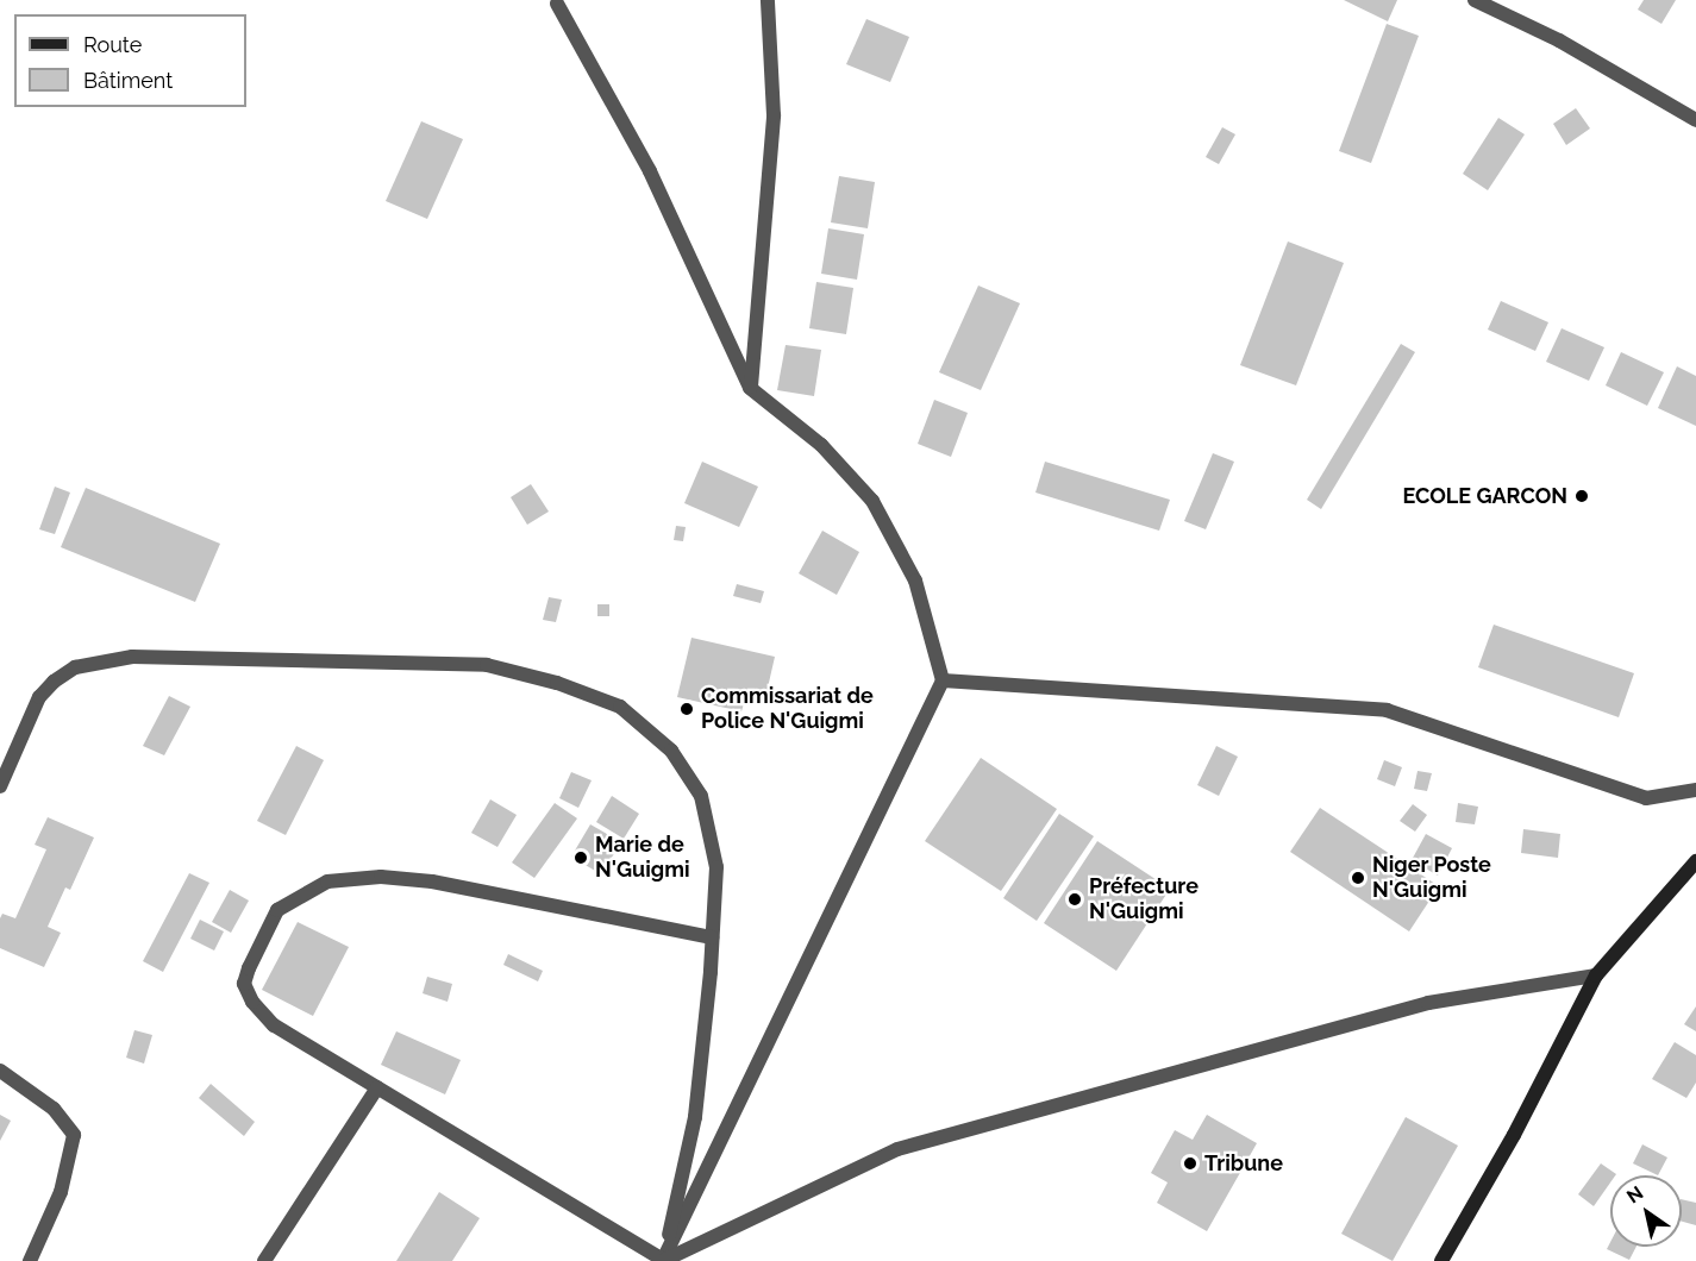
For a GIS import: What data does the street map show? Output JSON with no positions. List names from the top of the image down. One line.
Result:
{"places":["ECOLE GARCON","Commissariat de Police N'Guigmi","Marie de N'Guigmi","Niger Poste N'Guigmi","Préfecture N'Guigmi","Tribune"],"legend":["Route","Bâtiment"],"north":"top left"}
